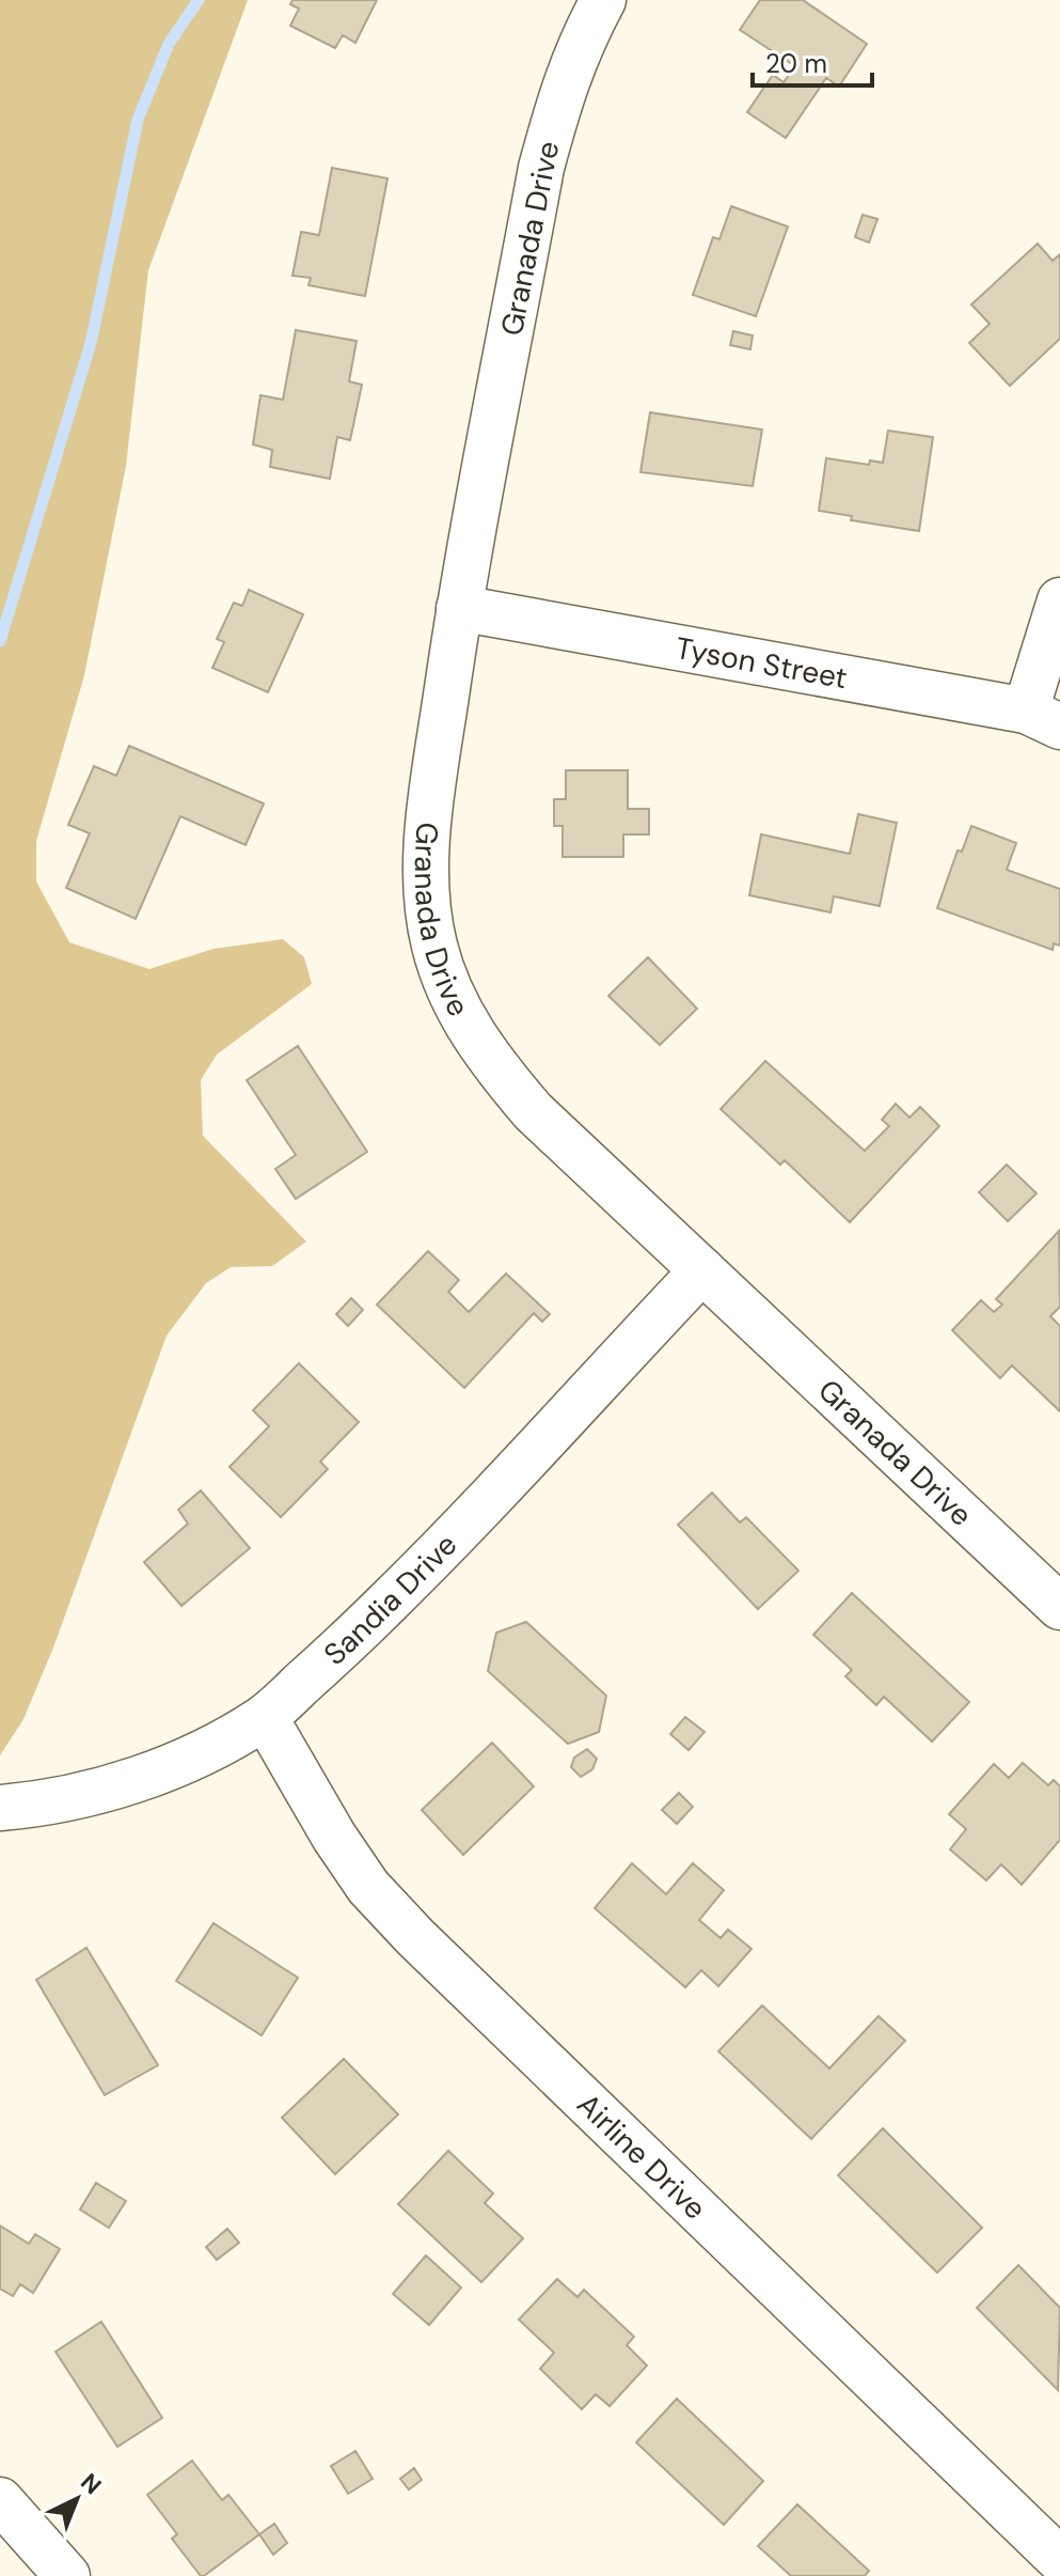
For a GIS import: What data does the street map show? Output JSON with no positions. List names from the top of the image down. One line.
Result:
{"streets":{"street":["Granada Drive","Tyson Street","Sandia Drive","Airline Drive"]},"crossings":[["Granada Drive","Tyson Street"],["Granada Drive","Sandia Drive"],["Sandia Drive","Airline Drive"]],"scale_bar":"20 m","north":"top right"}
